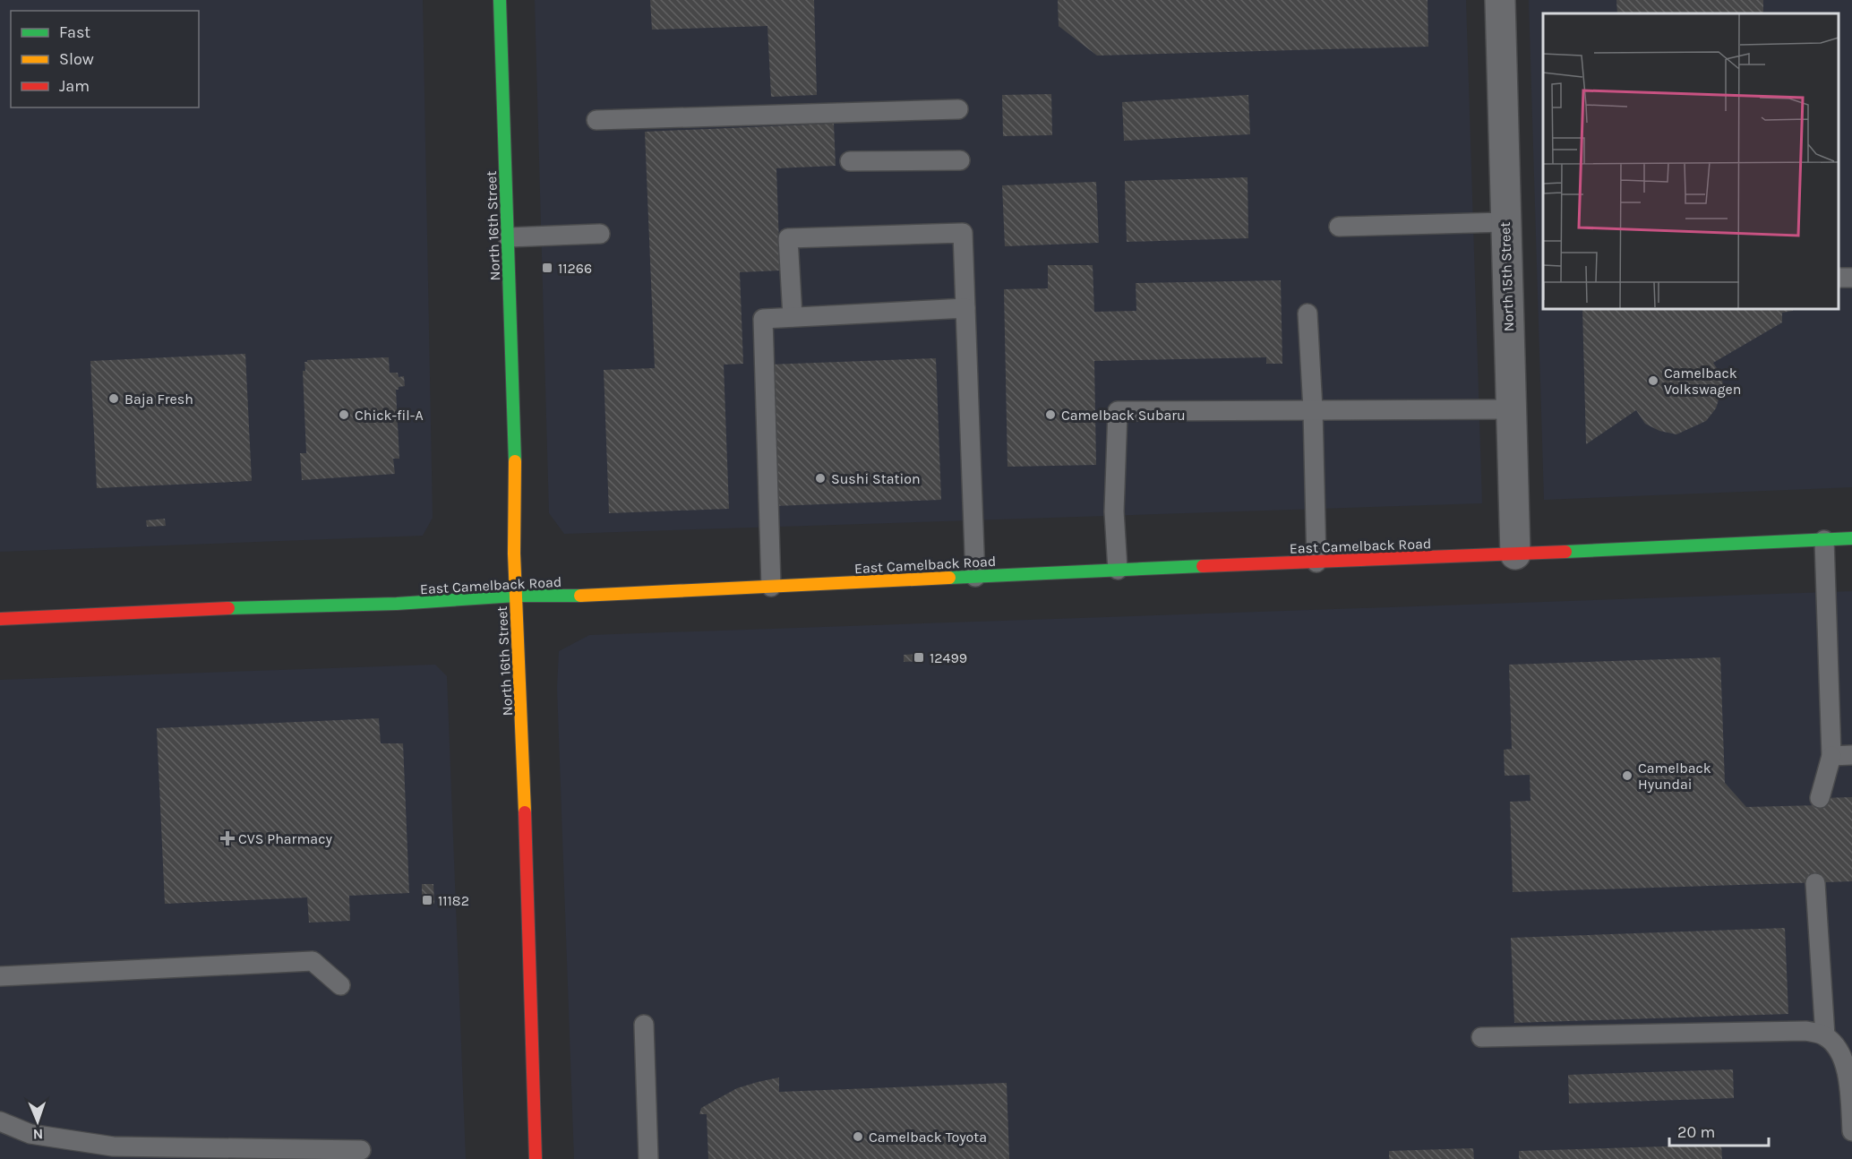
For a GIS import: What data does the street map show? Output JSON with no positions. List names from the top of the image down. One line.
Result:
{"streets":{"main road":["North 16th Street","East Camelback Road"],"street":["North 15th Street"]},"crossings":[["North 16th Street","East Camelback Road"],["North 15th Street","East Camelback Road"]],"places":{"transit":["11266","12499","11182"],"other":["Camelback Volkswagen","Baja Fresh","Chick-fil-A","Camelback Subaru","Sushi Station","Camelback Hyundai","Camelback Toyota"],"health":["CVS Pharmacy"]},"legend":["Fast","Slow","Jam"],"scale_bar":"20 m","north":"bottom"}
